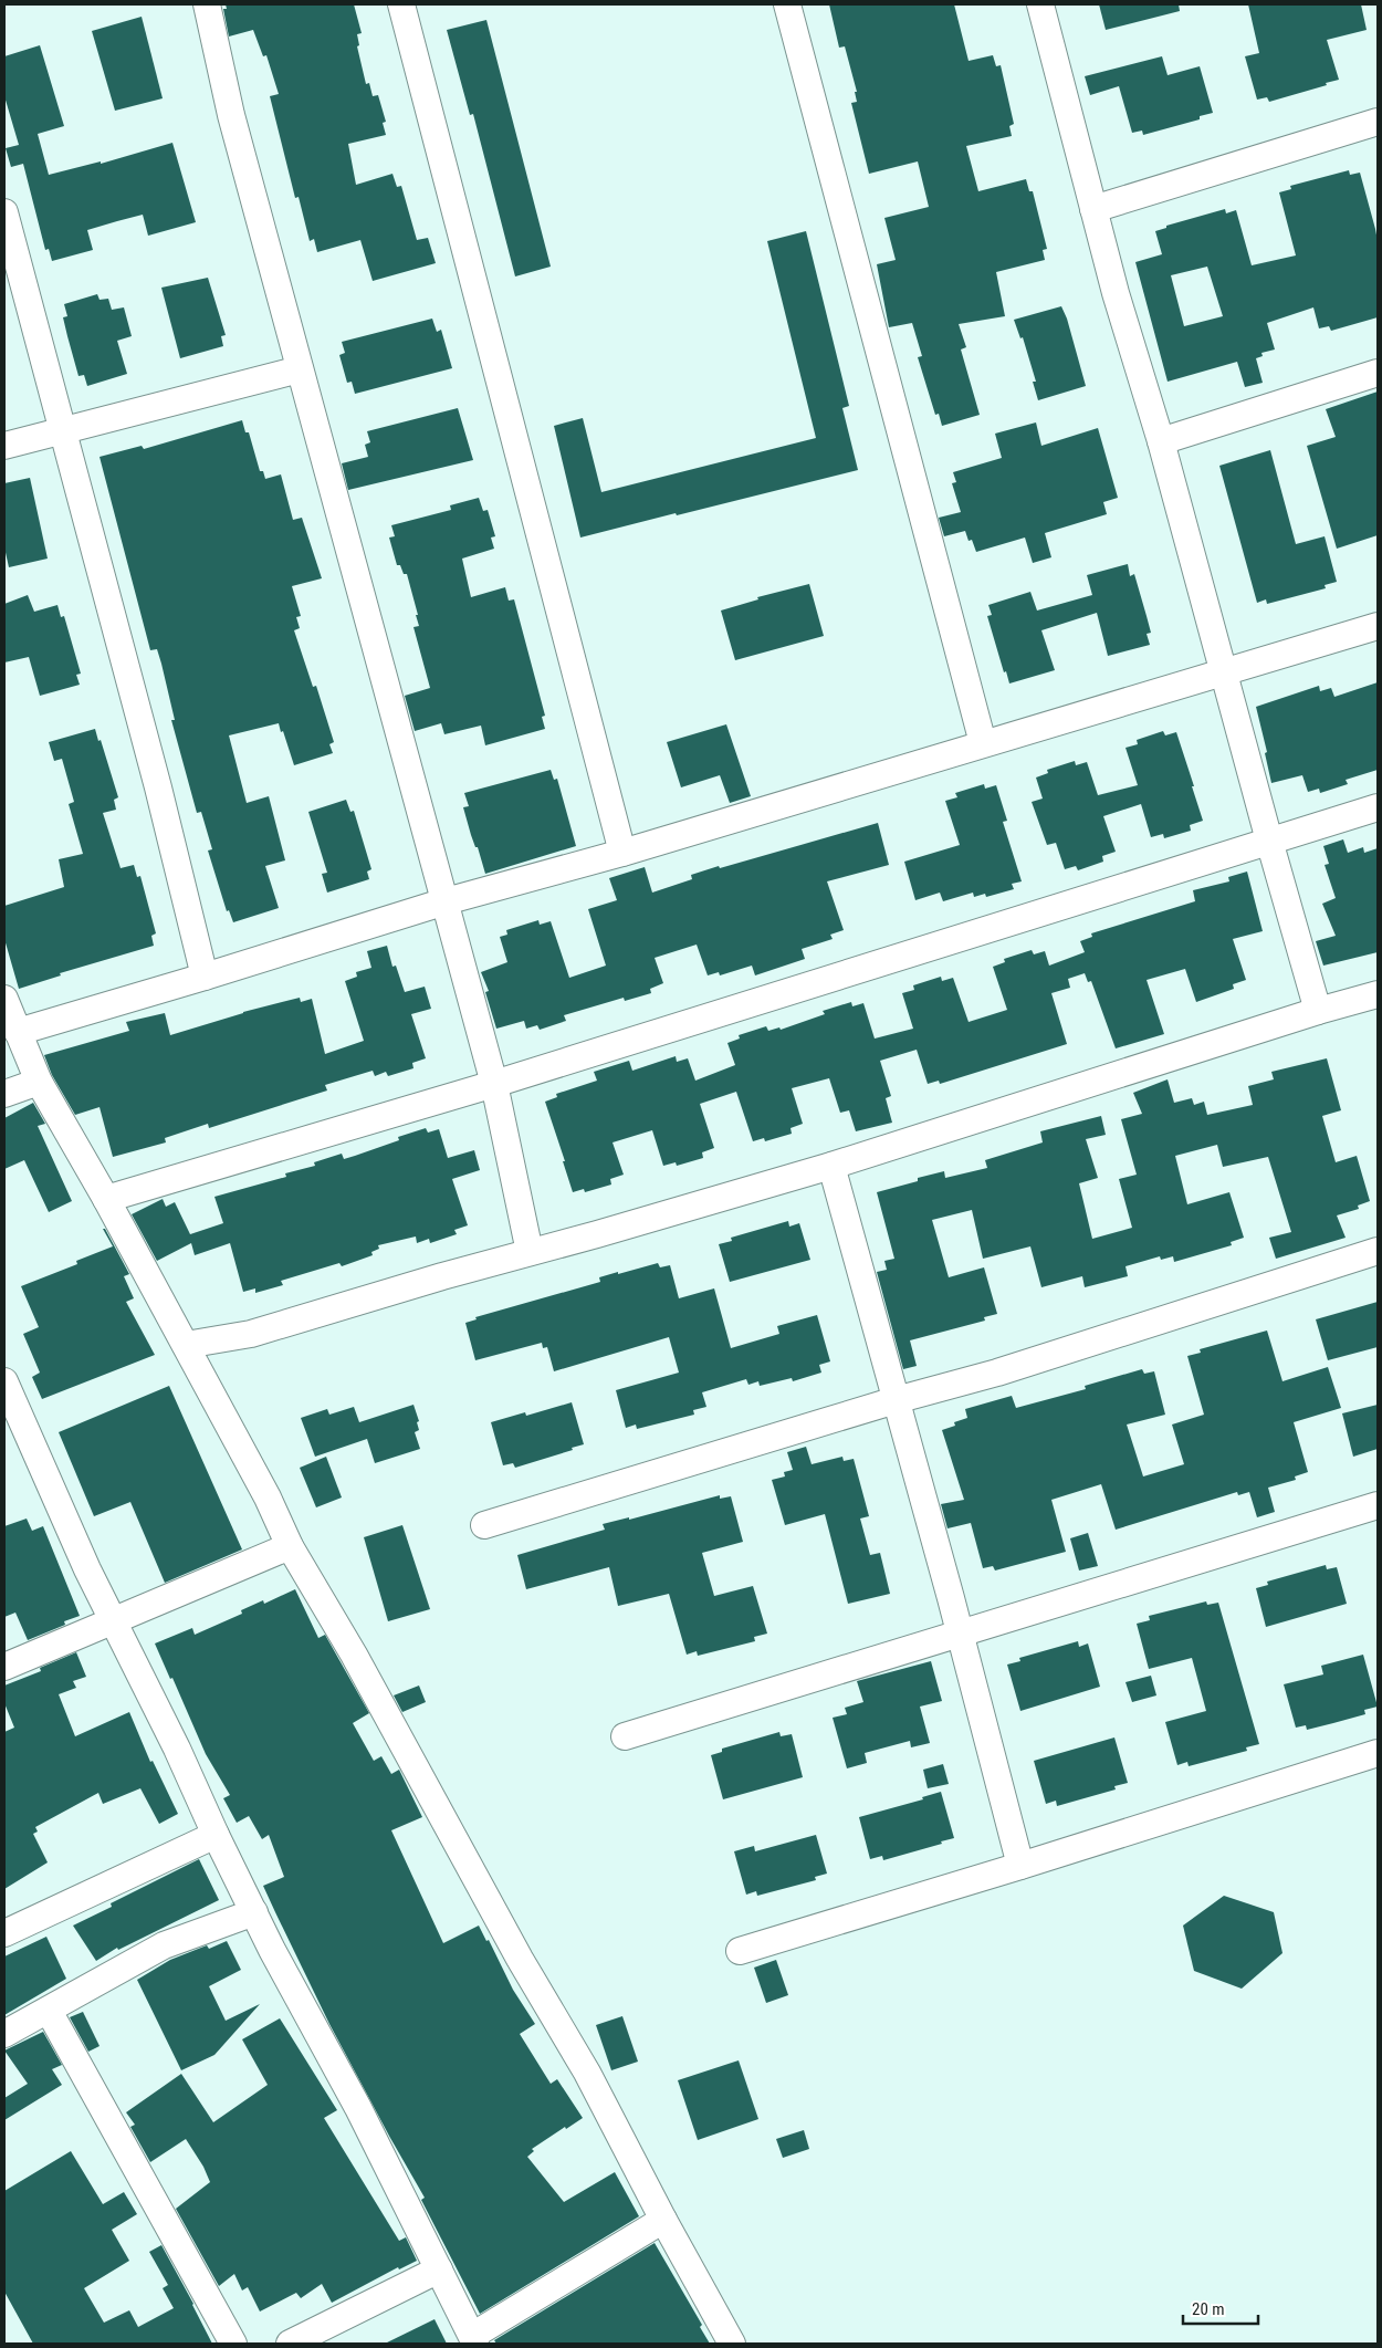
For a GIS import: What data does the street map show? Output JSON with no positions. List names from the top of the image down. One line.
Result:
{"scale_bar":"20 m"}
